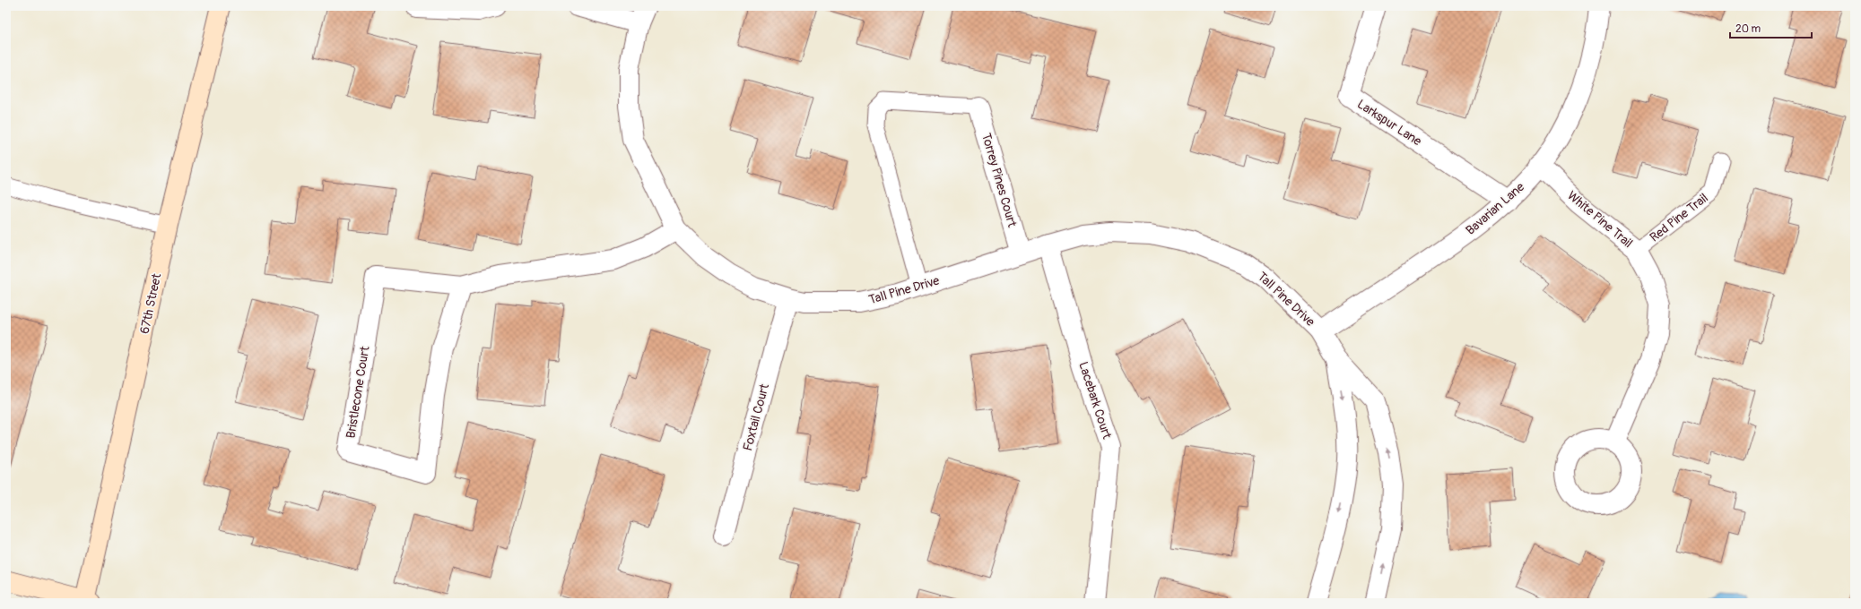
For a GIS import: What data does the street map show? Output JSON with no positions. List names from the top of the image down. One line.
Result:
{"streets":{"street":["Larkspur Lane","Torrey Pines Court","Bavarian Lane","White Pine Trail","Tall Pine Drive","67th Street","Bristlecone Court","Lacebark Court","Foxtail Court"],"lane":["Red Pine Trail"]},"crossings":[["Larkspur Lane","Bavarian Lane"],["Torrey Pines Court","Tall Pine Drive"],["Bavarian Lane","White Pine Trail"],["Bavarian Lane","Tall Pine Drive"],["Red Pine Trail","White Pine Trail"],["Tall Pine Drive","Bristlecone Court"],["Tall Pine Drive","Lacebark Court"],["Tall Pine Drive","Foxtail Court"]],"scale_bar":"20 m"}
